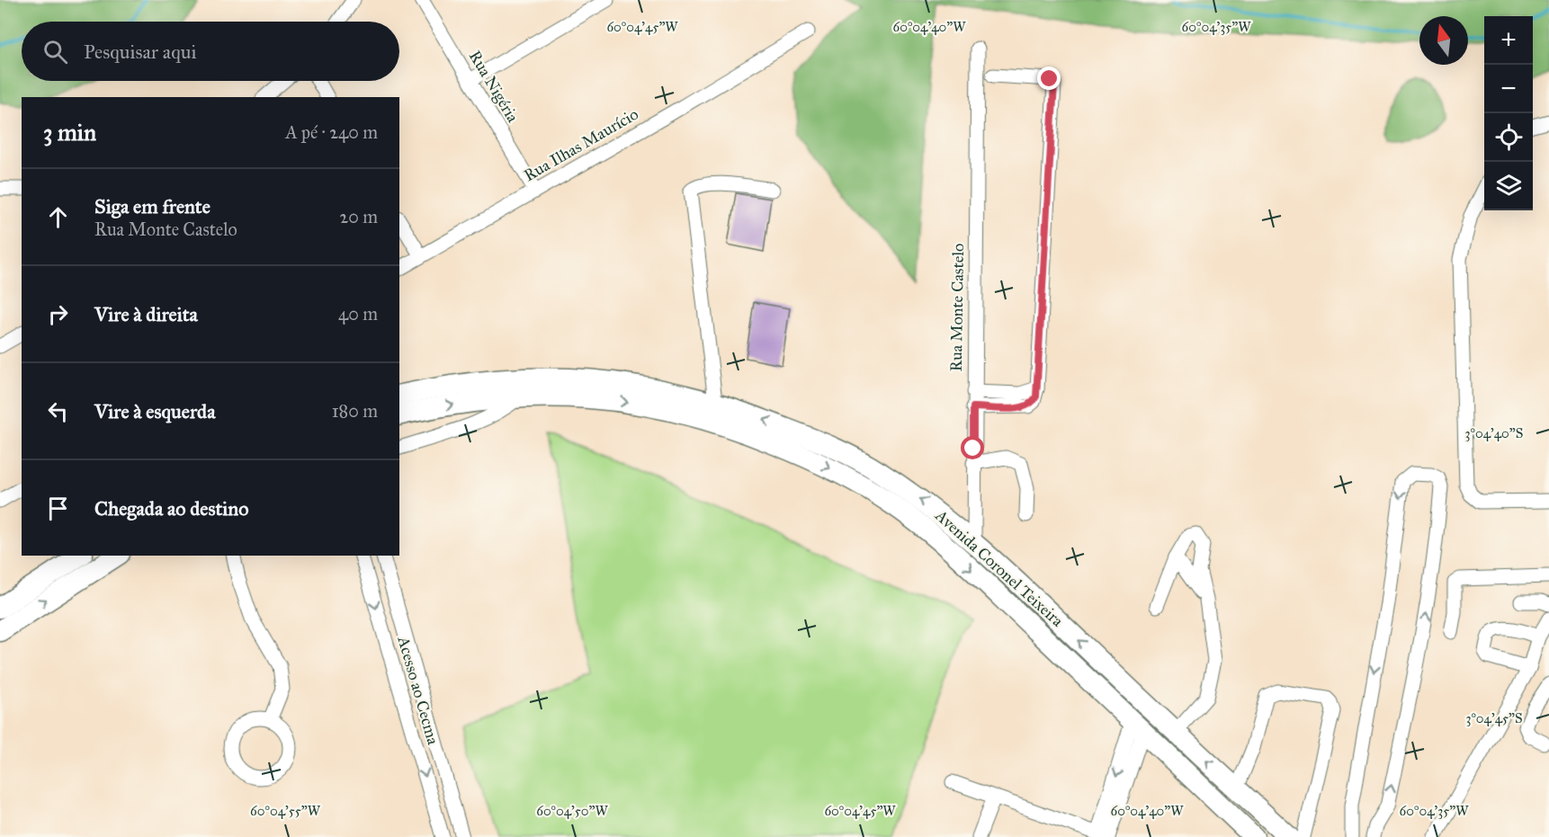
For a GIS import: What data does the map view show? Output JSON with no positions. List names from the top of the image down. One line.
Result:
{"streets":{"highway":["Avenida Coronel Teixeira"],"street":["Rua Nigéria","Rua Ilhas Maurício","Rua Monte Castelo","Acesso ao Cecma"]},"crossings":[["Rua Nigéria","Rua Ilhas Maurício"],["Rua Monte Castelo","Avenida Coronel Teixeira"]],"north":"top","page":{"map_buttons":["+","−"],"search":"Pesquisar aqui","heading":["3 min","A pé · 240 m"],"list":[["Siga em frente","Rua Monte Castelo","20 m"],["Vire à direita","40 m"],["Vire à esquerda","180 m"],"Chegada ao destino"]},"coordinates":["60°04'45\"W","60°04'40\"W","60°04'35\"W","3°04'40\"S","3°04'45\"S","60°04'55\"W","60°04'50\"W"]}
